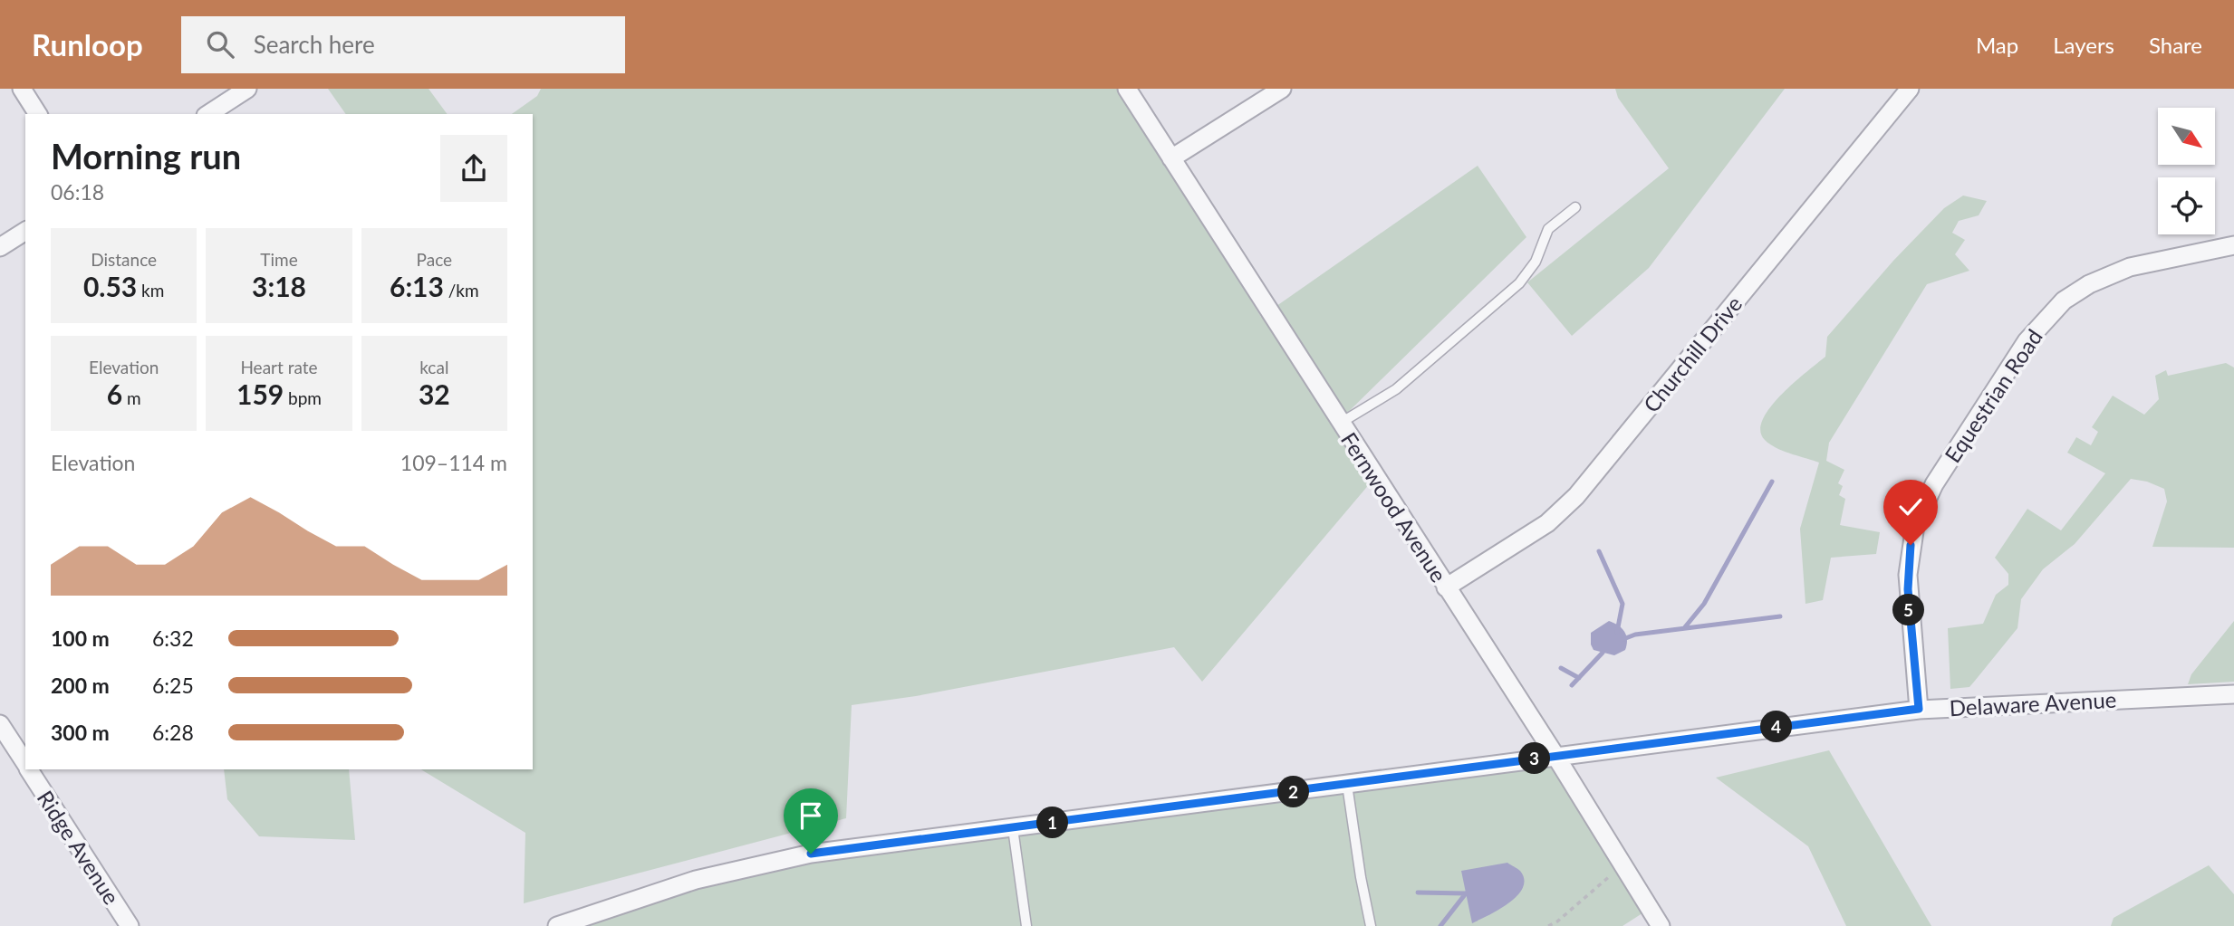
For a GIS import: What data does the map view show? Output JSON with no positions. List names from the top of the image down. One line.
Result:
{"streets":{"street":["Churchill Drive","Equestrian Road","Fernwood Avenue","Delaware Avenue","Ridge Avenue"]},"crossings":[["Churchill Drive","Fernwood Avenue"],["Equestrian Road","Delaware Avenue"],["Fernwood Avenue","Delaware Avenue"]],"north":"bottom right","page":{"header":"Runloop","search":"Search here","nav":["Map","Layers","Share"],"heading":["Morning run","06:18"],"stats":[["Distance","0.53 km"],["Time","3:18"],["Pace","6:13 /km"],["Elevation","6 m"],["Heart rate","159 bpm"],["kcal","32"]],"chart":["Elevation","109–114 m"],"pins":["5","4","3","2","1"],"list":[{"name":"100 m","note":"6:32"},{"name":"200 m","note":"6:25"},{"name":"300 m","note":"6:28"}]}}
